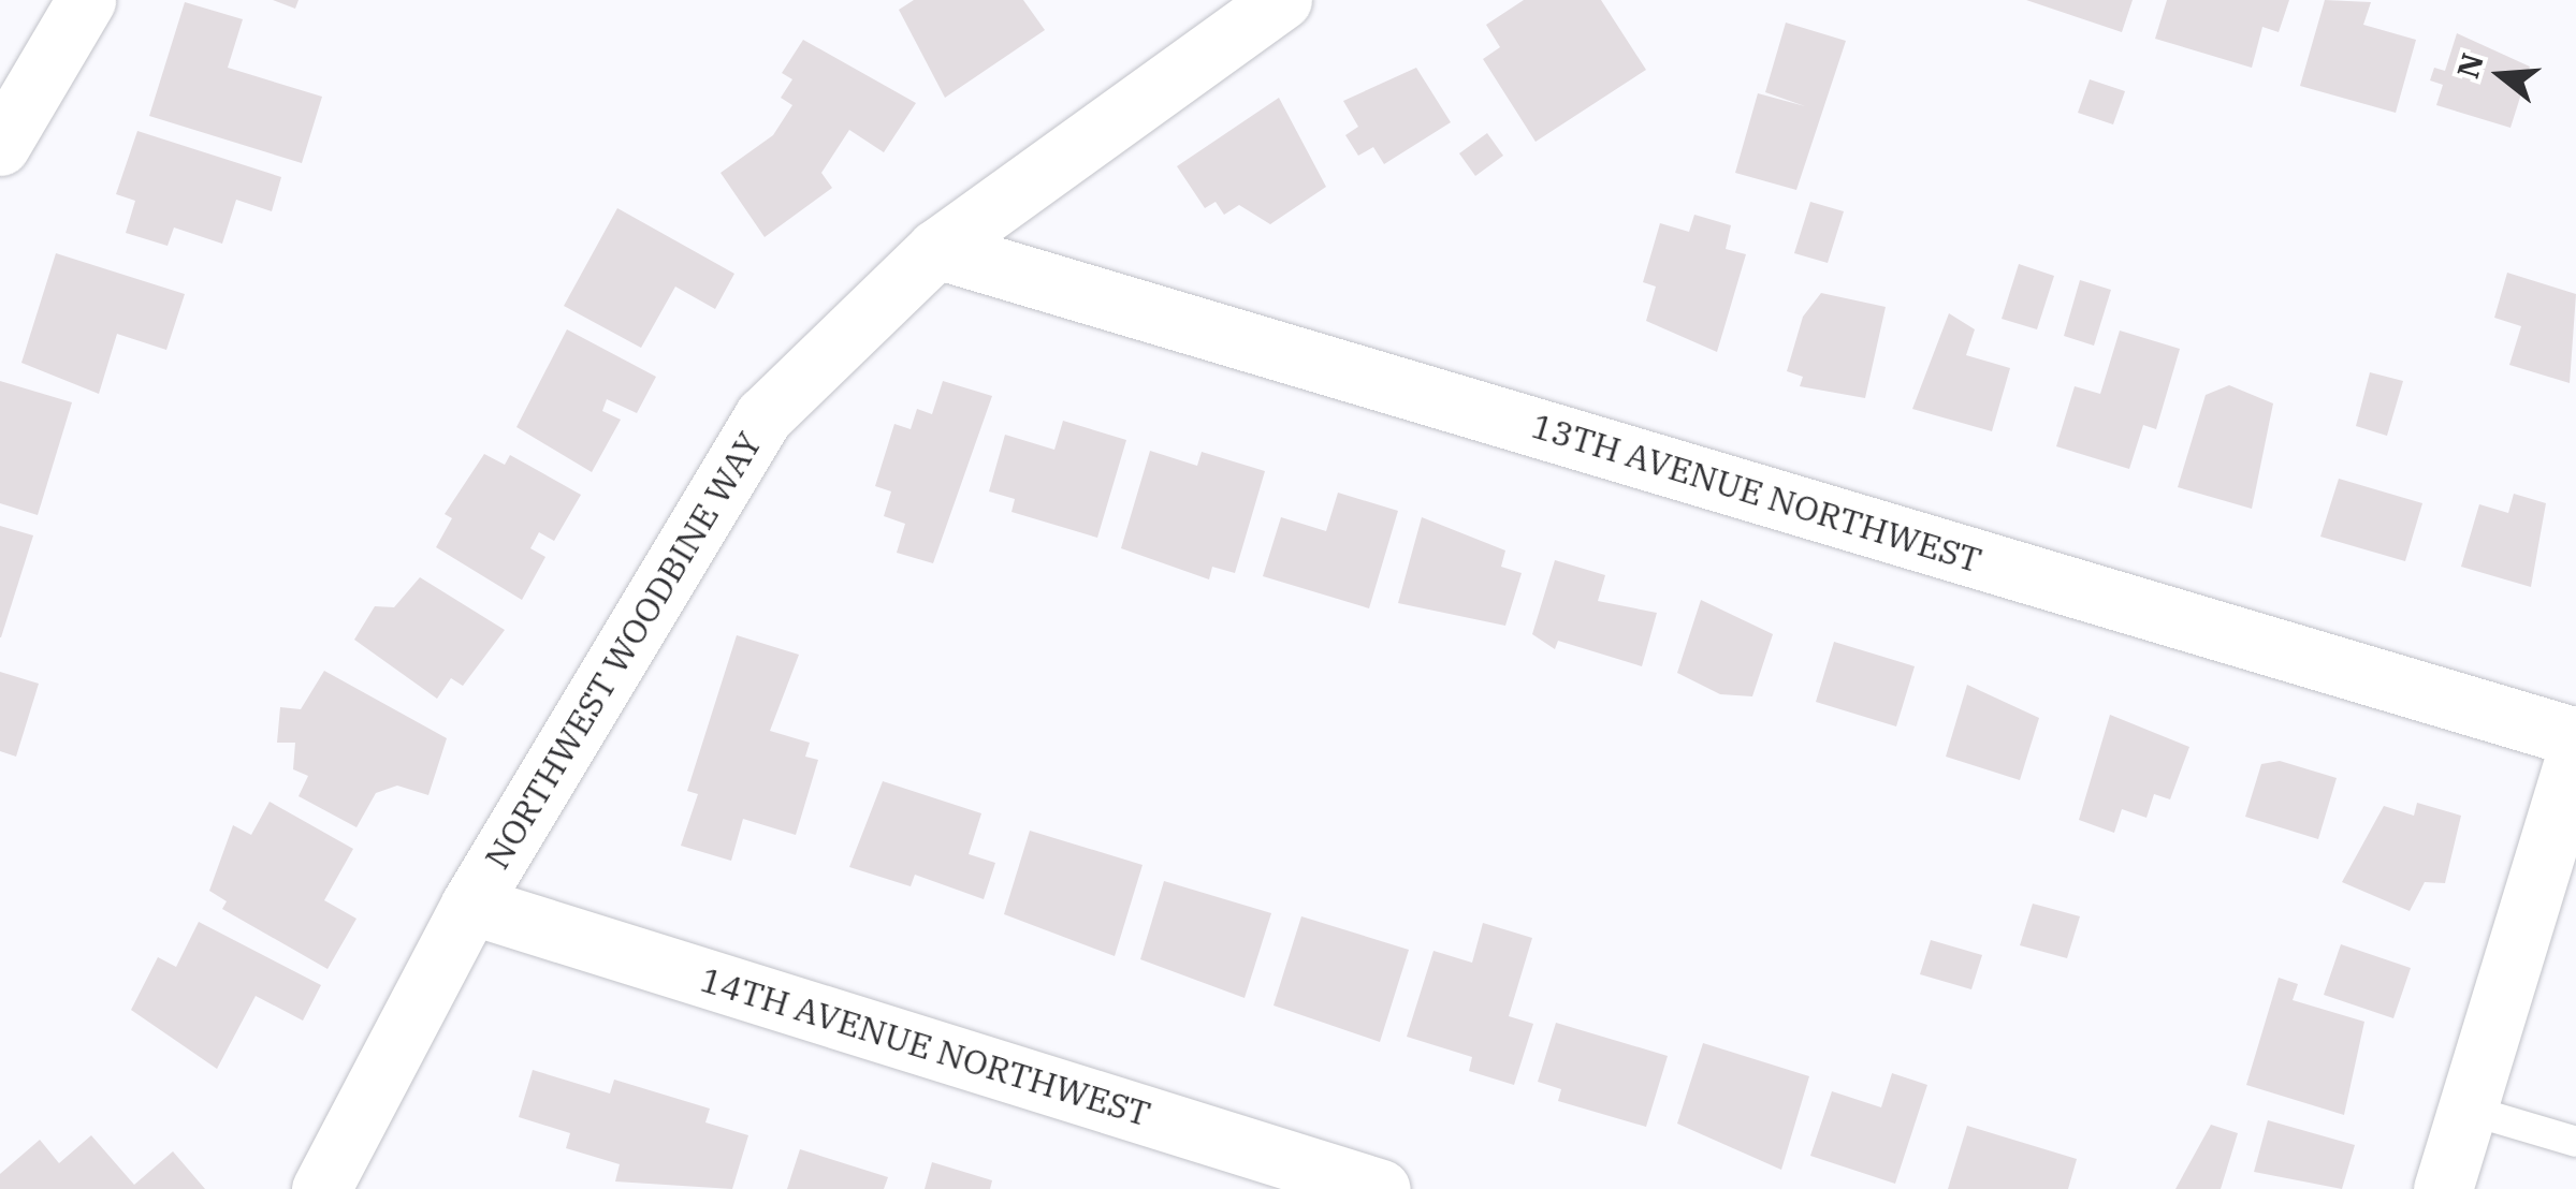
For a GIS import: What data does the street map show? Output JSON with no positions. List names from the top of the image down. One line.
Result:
{"streets":{"street":["13TH AVENUE NORTHWEST","NORTHWEST WOODBINE WAY","14TH AVENUE NORTHWEST"]},"crossings":[["13TH AVENUE NORTHWEST","NORTHWEST WOODBINE WAY"],["NORTHWEST WOODBINE WAY","14TH AVENUE NORTHWEST"]],"north":"left"}
